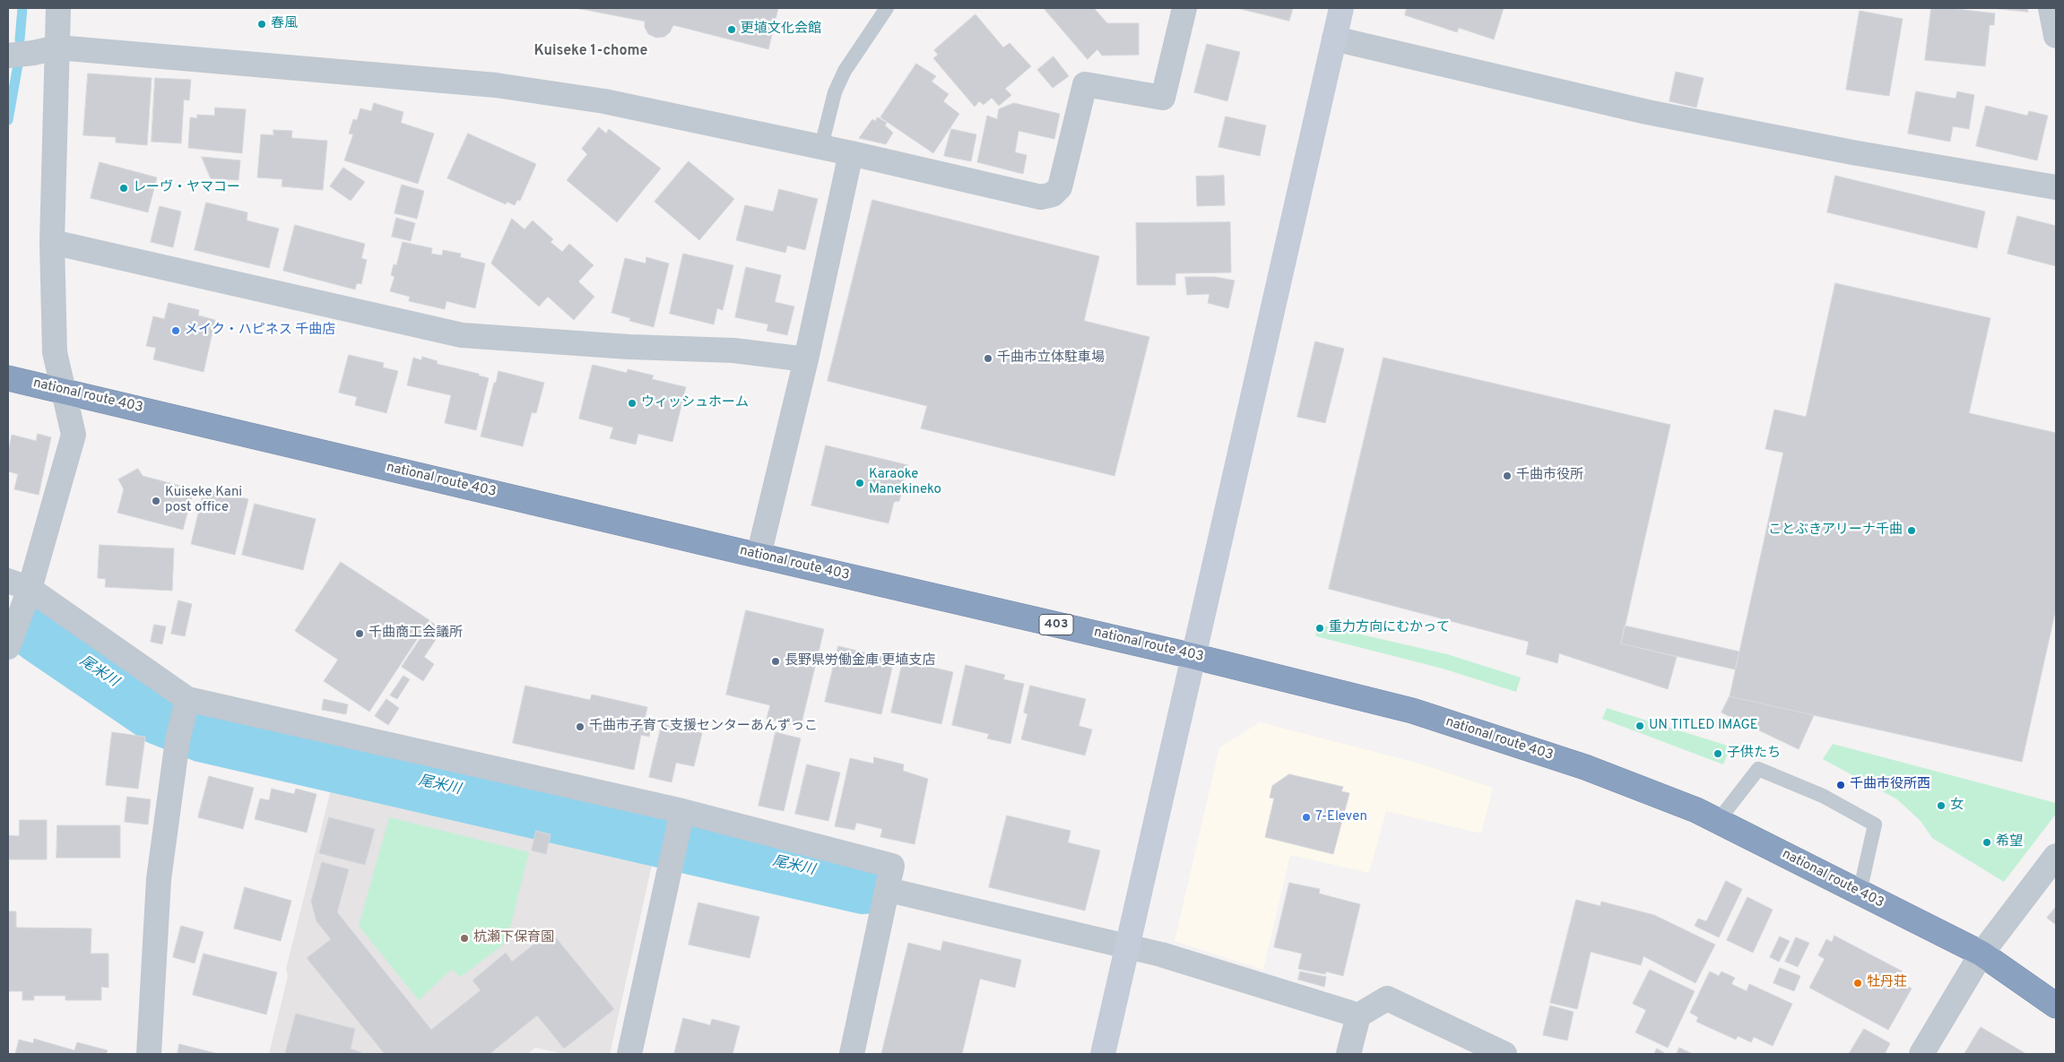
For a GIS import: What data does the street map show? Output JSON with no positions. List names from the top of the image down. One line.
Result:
{"streets":{"highway":["national route 403","403"]},"districts":["Kuiseke 1-chome"],"water":["尾米川"],"places":["春風","更埴文化会館","レーヴ・ヤマコー","メイク・ハピネス 千曲店","千曲市立体駐車場","ウィッシュホーム","千曲市役所","Karaoke Manekineko","Kuiseke Kani post office","ことぶきアリーナ千曲","重力方向にむかって","千曲商工会議所","長野県労働金庫 更埴支店","UN TITLED IMAGE","千曲市子育て支援センターあんずっこ","子供たち","千曲市役所西","女","7-Eleven","希望","杭瀬下保育園","牡丹荘"]}
